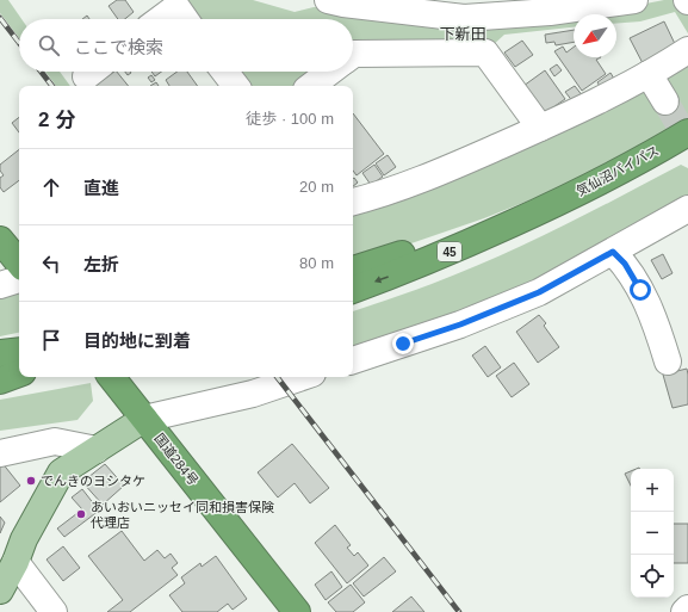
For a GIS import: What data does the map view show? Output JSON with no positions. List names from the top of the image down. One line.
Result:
{"streets":{"highway":["気仙沼バイパス","45","国道284号"]},"districts":["下新田"],"places":["でんきのヨシタケ","あいおいニッセイ同和損害保険 代理店"],"north":"bottom left","page":{"search":"ここで検索","heading":["2 分","徒歩 · 100 m"],"list":[["直進","20 m"],["左折","80 m"],"目的地に到着"],"map_buttons":["+","−"]}}
